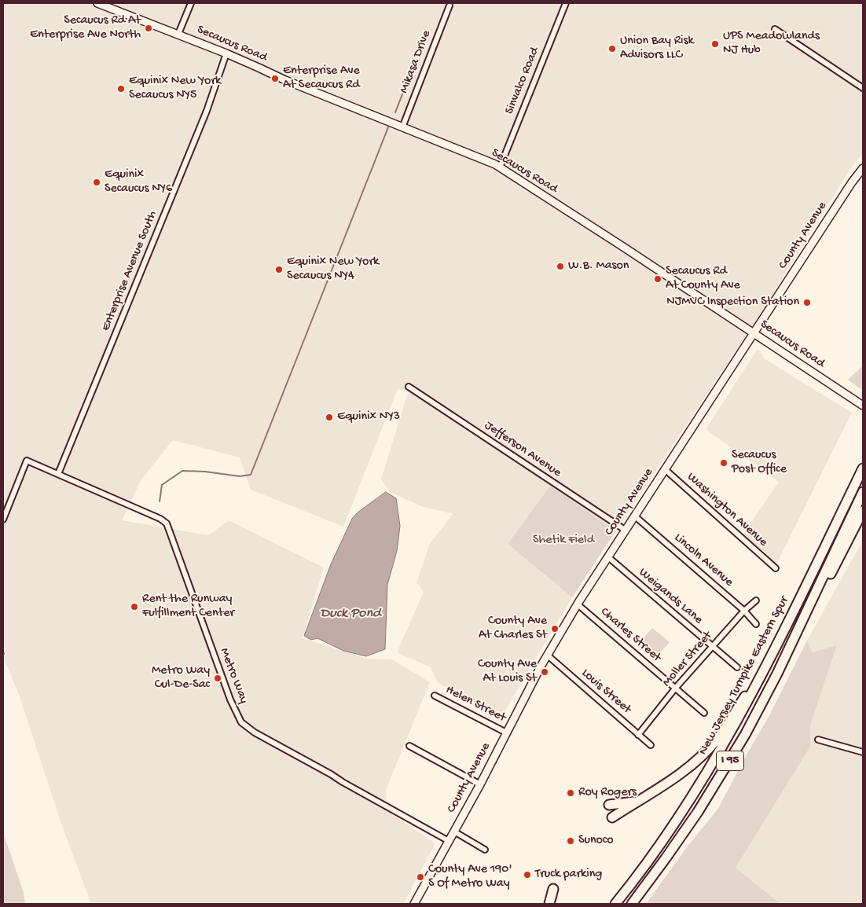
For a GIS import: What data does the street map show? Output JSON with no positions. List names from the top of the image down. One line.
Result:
{"streets":{"highway":["New Jersey Turnpike Eastern Spur","I 95"],"main road":["Secaucus Road","County Avenue"],"street":["Mikasa Drive","Sinvalco Road","Enterprise Avenue South","Jefferson Avenue","Washington Avenue","Lincoln Avenue","Weigands Lane","Charles Street","Moller Street","Metro Way","Louis Street","Helen Street"]},"crossings":[["Secaucus Road","Mikasa Drive"],["Secaucus Road","Sinvalco Road"],["Secaucus Road","County Avenue"],["Secaucus Road","Enterprise Avenue South"],["County Avenue","Jefferson Avenue"],["County Avenue","Washington Avenue"],["County Avenue","Lincoln Avenue"],["County Avenue","Weigands Lane"],["County Avenue","Charles Street"],["County Avenue","Metro Way"],["County Avenue","Louis Street"],["County Avenue","Helen Street"],["Enterprise Avenue South","Metro Way"],["Lincoln Avenue","Moller Street"],["Weigands Lane","Moller Street"],["Charles Street","Moller Street"],["Moller Street","Louis Street"]],"water":["Duck Pond"],"parks":["Shetik Field"],"places":["Secaucus Rd At Enterprise Ave North","UPS Meadowlands NJ Hub","Union Bay Risk Advisors LLC","Enterprise Ave At Secaucus Rd","Equinix New York Secaucus NY5","Equinix Secaucus NY6","W.B. Mason","Equinix New York Secaucus NY4","Secaucus Rd At County Ave","NJMVC Inspection Station","Equinix NY3","Secaucus Post Office","Rent the Runway Fulfillment Center","County Ave At Charles St","County Ave At Louis St","Metro Way Cul-De-Sac","Roy Rogers","Sunoco","Truck parking","County Ave 190' S Of Metro Way"]}
